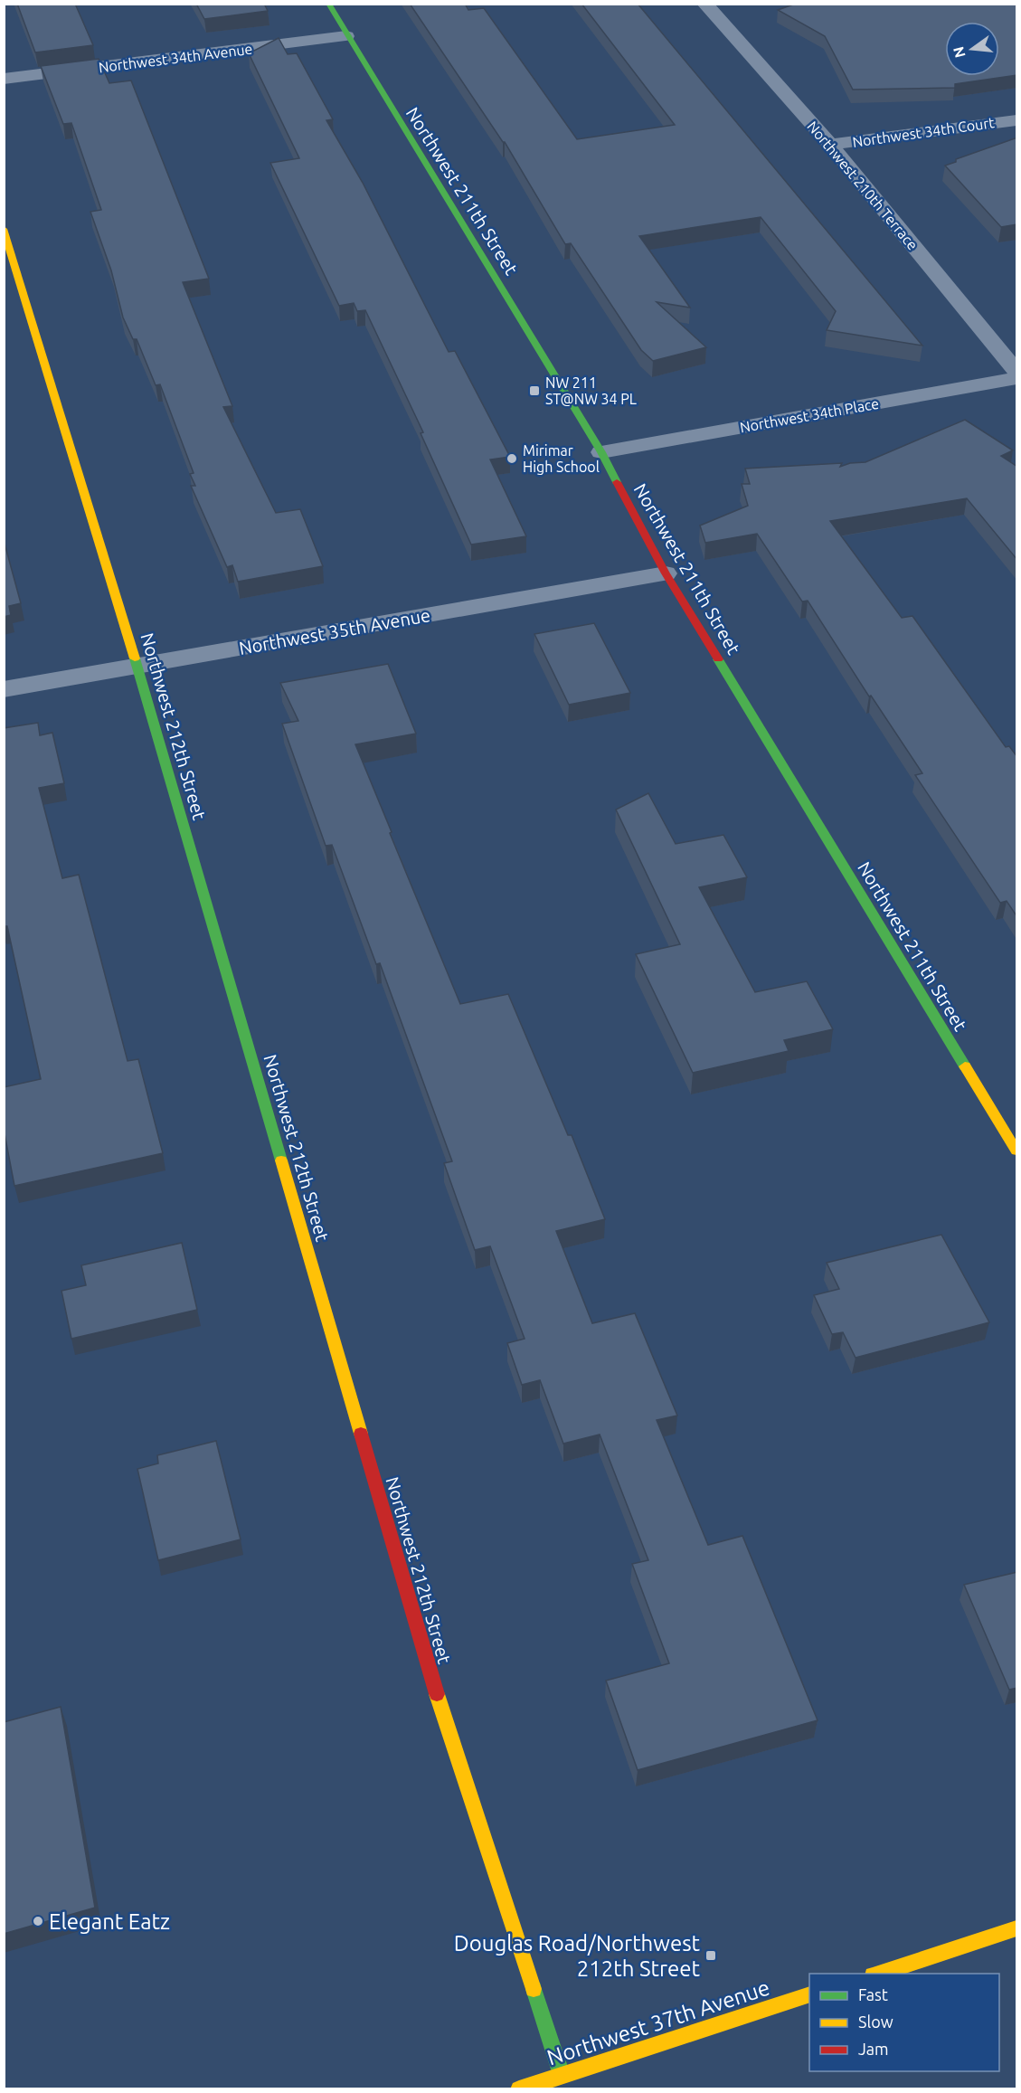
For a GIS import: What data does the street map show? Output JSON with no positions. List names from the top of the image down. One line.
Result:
{"streets":{"street":["Northwest 34th Avenue","Northwest 34th Court","Northwest 210th Terrace","Northwest 211th Street","Northwest 34th Place","Northwest 35th Avenue","Northwest 212th Street","Northwest 37th Avenue"]},"crossings":[["Northwest 34th Avenue","Northwest 211th Street"],["Northwest 34th Court","Northwest 210th Terrace"],["Northwest 211th Street","Northwest 34th Place"],["Northwest 211th Street","Northwest 35th Avenue"],["Northwest 35th Avenue","Northwest 212th Street"],["Northwest 212th Street","Northwest 37th Avenue"]],"places":{"transit":["NW 211 ST@NW 34 PL","Douglas Road/Northwest 212th Street"],"other":["Mirimar High School","Elegant Eatz"]},"legend":["Fast","Slow","Jam"],"north":"left"}
